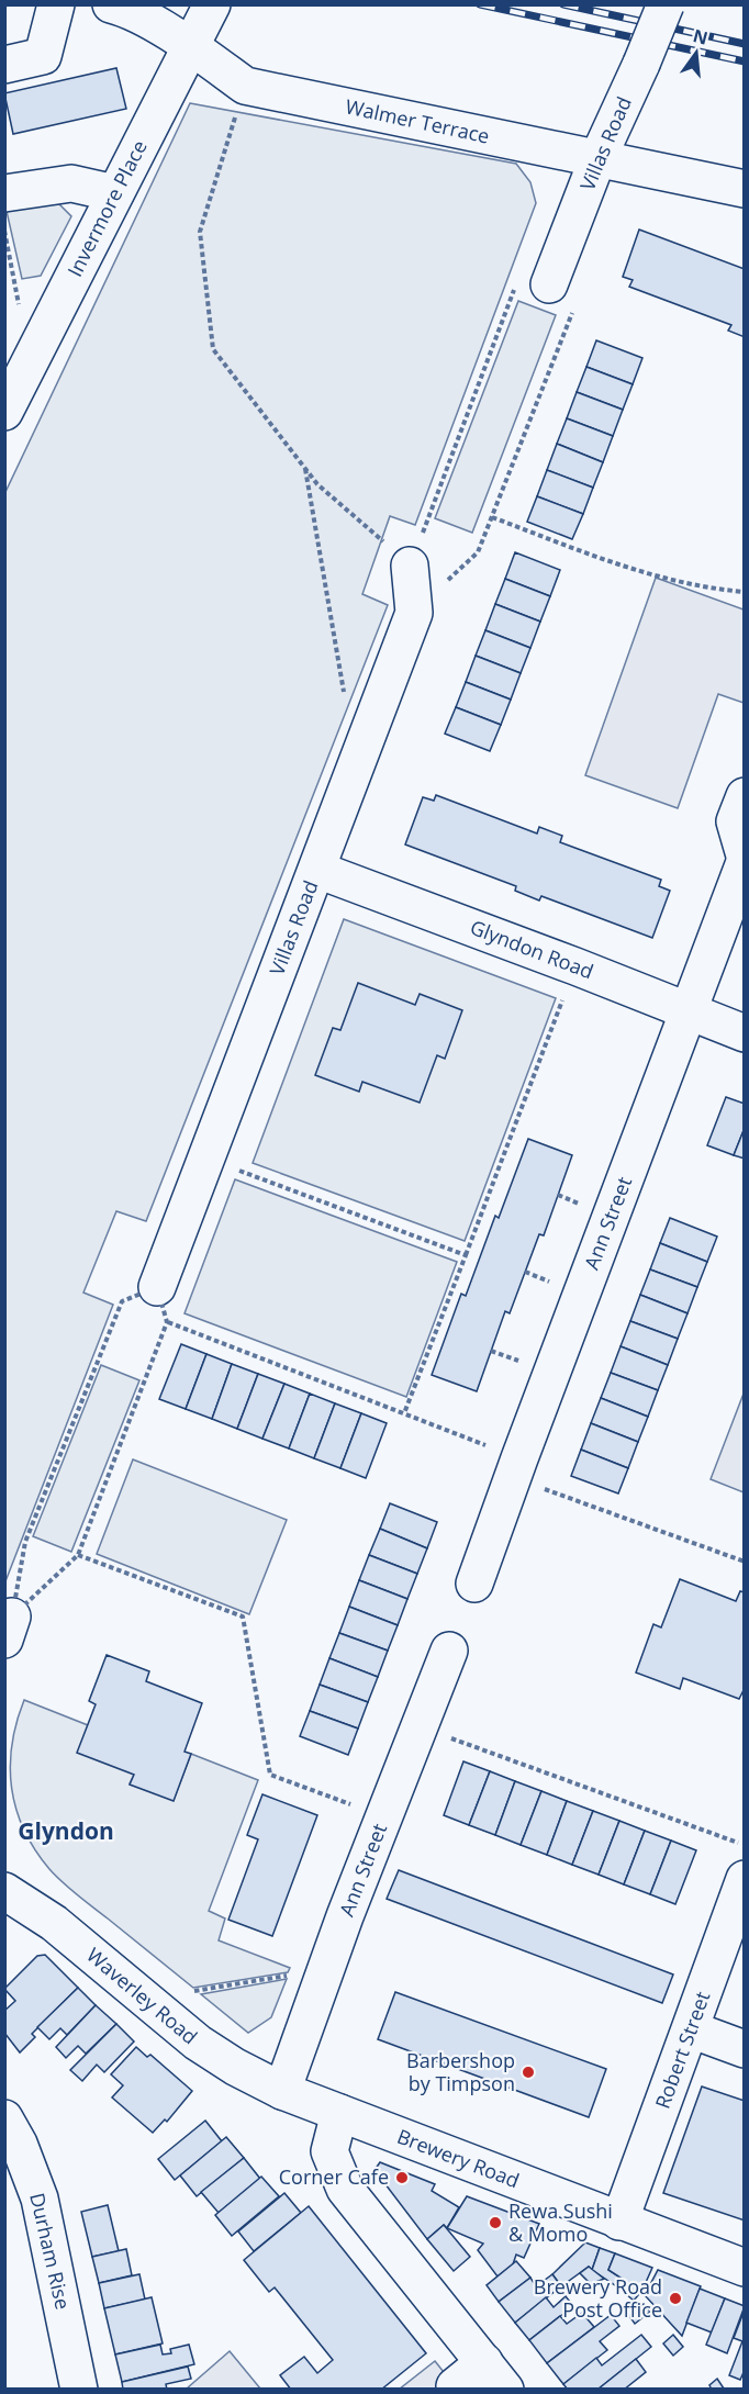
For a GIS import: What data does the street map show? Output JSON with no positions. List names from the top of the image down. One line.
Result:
{"streets":{"street":["Walmer Terrace","Villas Road","Invermore Place","Glyndon Road","Ann Street","Waverley Road","Robert Street","Brewery Road","Durham Rise"]},"crossings":[["Walmer Terrace","Villas Road"],["Walmer Terrace","Invermore Place"],["Villas Road","Glyndon Road"],["Glyndon Road","Ann Street"],["Ann Street","Waverley Road"],["Ann Street","Brewery Road"],["Waverley Road","Brewery Road"],["Robert Street","Brewery Road"]],"districts":["Glyndon"],"places":["Barbershop by Timpson","Corner Cafe","Rewa Sushi & Momo","Brewery Road Post Office"],"north":"top"}
